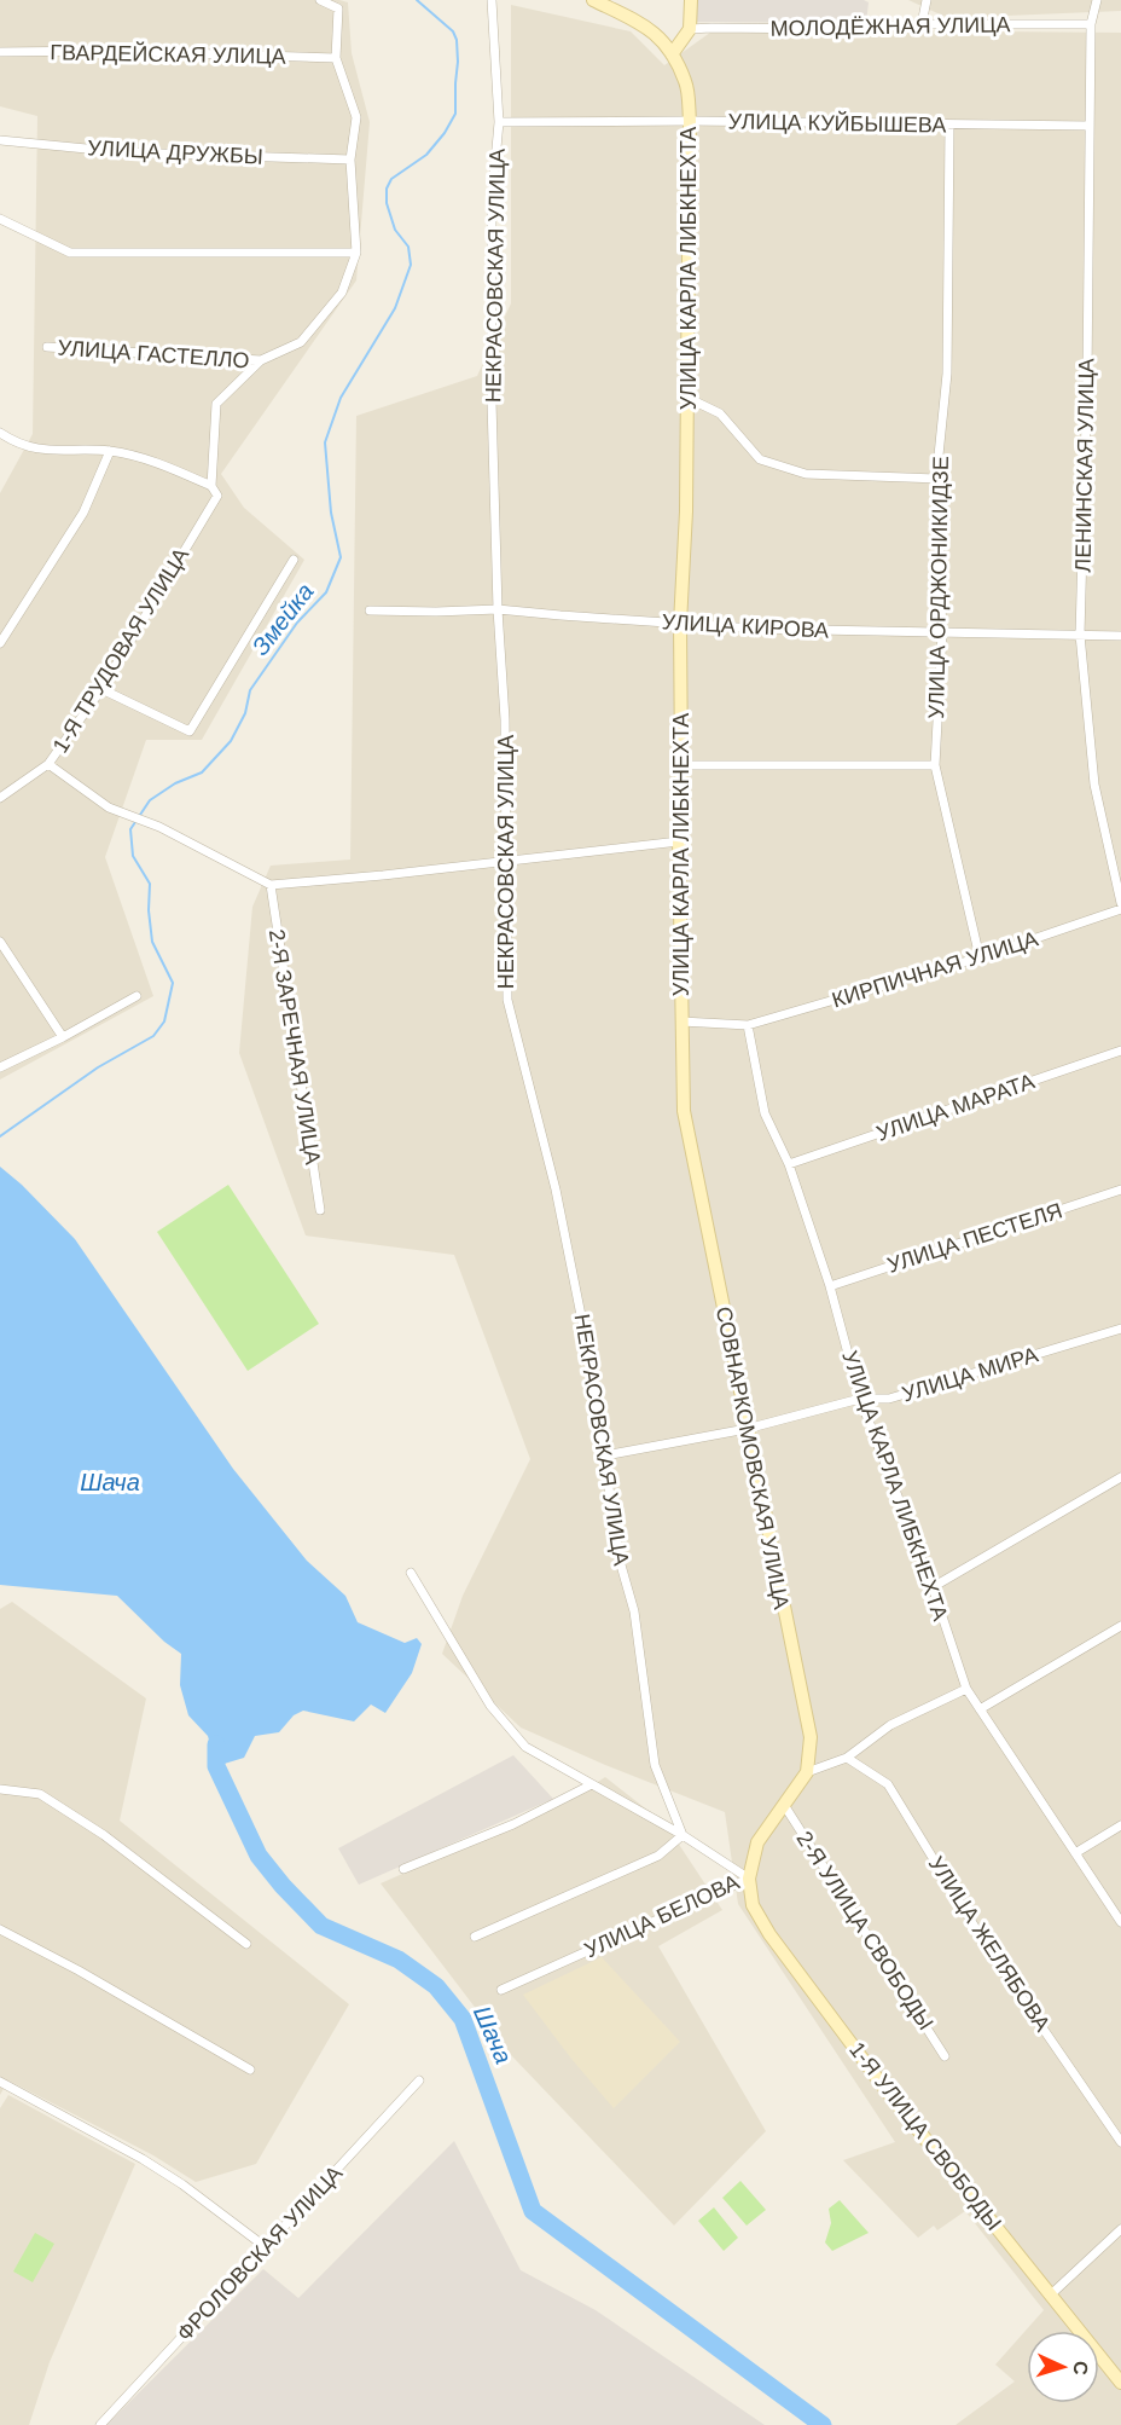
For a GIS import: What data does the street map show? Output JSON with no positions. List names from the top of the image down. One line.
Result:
{"streets":{"street":["МОЛОДЁЖНАЯ УЛИЦА","ГВАРДЕЙСКАЯ УЛИЦА","УЛИЦА КУЙБЫШЕВА","УЛИЦА ДРУЖБЫ","УЛИЦА КАРЛА ЛИБКНЕХТА","НЕКРАСОВСКАЯ УЛИЦА","УЛИЦА ГАСТЕЛЛО","ЛЕНИНСКАЯ УЛИЦА","УЛИЦА ОРДЖОНИКИДЗЕ","УЛИЦА КИРОВА","1-Я ТРУДОВАЯ УЛИЦА","КИРПИЧНАЯ УЛИЦА","2-Я ЗАРЕЧНАЯ УЛИЦА","УЛИЦА МАРАТА","УЛИЦА ПЕСТЕЛЯ","УЛИЦА МИРА","СОВНАРКОМОВСКАЯ УЛИЦА","УЛИЦА БЕЛОВА","2-Я УЛИЦА СВОБОДЫ","УЛИЦА ЖЕЛЯБОВА","1-Я УЛИЦА СВОБОДЫ","ФРОЛОВСКАЯ УЛИЦА"]},"crossings":[["МОЛОДЁЖНАЯ УЛИЦА","ЛЕНИНСКАЯ УЛИЦА"],["УЛИЦА КУЙБЫШЕВА","УЛИЦА КАРЛА ЛИБКНЕХТА"],["УЛИЦА КУЙБЫШЕВА","НЕКРАСОВСКАЯ УЛИЦА"],["УЛИЦА КУЙБЫШЕВА","ЛЕНИНСКАЯ УЛИЦА"],["УЛИЦА КУЙБЫШЕВА","УЛИЦА ОРДЖОНИКИДЗЕ"],["УЛИЦА КАРЛА ЛИБКНЕХТА","УЛИЦА КИРОВА"],["УЛИЦА КАРЛА ЛИБКНЕХТА","КИРПИЧНАЯ УЛИЦА"],["УЛИЦА КАРЛА ЛИБКНЕХТА","УЛИЦА МАРАТА"],["УЛИЦА КАРЛА ЛИБКНЕХТА","УЛИЦА ПЕСТЕЛЯ"],["УЛИЦА КАРЛА ЛИБКНЕХТА","УЛИЦА МИРА"],["УЛИЦА КАРЛА ЛИБКНЕХТА","СОВНАРКОМОВСКАЯ УЛИЦА"],["НЕКРАСОВСКАЯ УЛИЦА","УЛИЦА КИРОВА"],["НЕКРАСОВСКАЯ УЛИЦА","УЛИЦА МИРА"],["НЕКРАСОВСКАЯ УЛИЦА","УЛИЦА БЕЛОВА"],["ЛЕНИНСКАЯ УЛИЦА","УЛИЦА КИРОВА"],["УЛИЦА ОРДЖОНИКИДЗЕ","УЛИЦА КИРОВА"],["УЛИЦА ОРДЖОНИКИДЗЕ","КИРПИЧНАЯ УЛИЦА"],["УЛИЦА МИРА","СОВНАРКОМОВСКАЯ УЛИЦА"],["СОВНАРКОМОВСКАЯ УЛИЦА","УЛИЦА БЕЛОВА"],["СОВНАРКОМОВСКАЯ УЛИЦА","2-Я УЛИЦА СВОБОДЫ"],["СОВНАРКОМОВСКАЯ УЛИЦА","1-Я УЛИЦА СВОБОДЫ"],["УЛИЦА БЕЛОВА","1-Я УЛИЦА СВОБОДЫ"]],"water":["Змейка","Шача"],"north":"right"}
